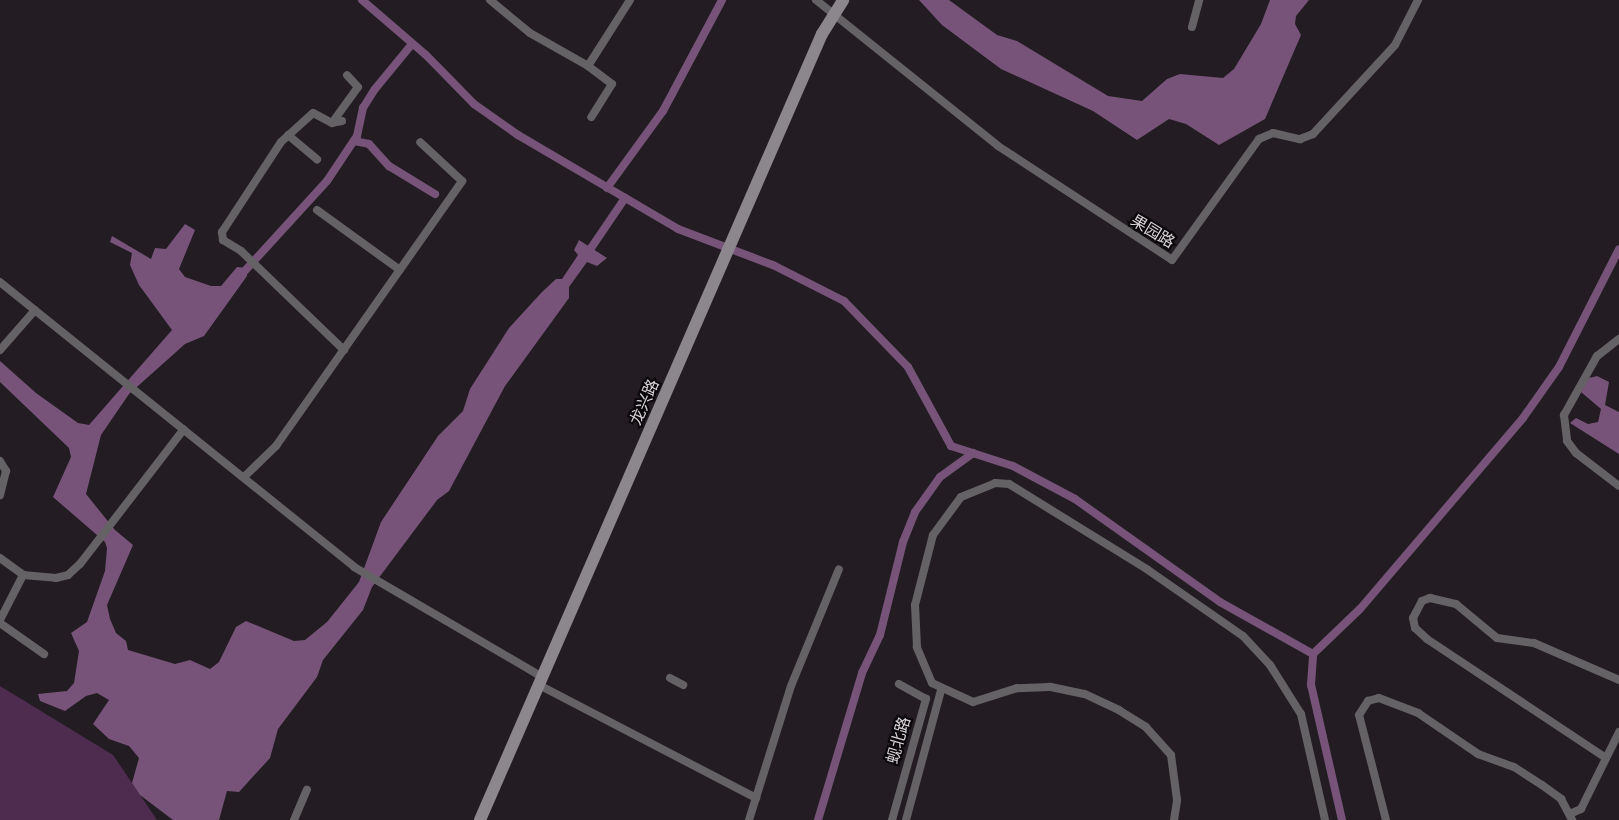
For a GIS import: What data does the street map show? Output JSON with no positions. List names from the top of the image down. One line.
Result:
{"streets":{"street":["果园路","龙兴路","蚬北路"]},"crossings":[["果园路","龙兴路"]]}
